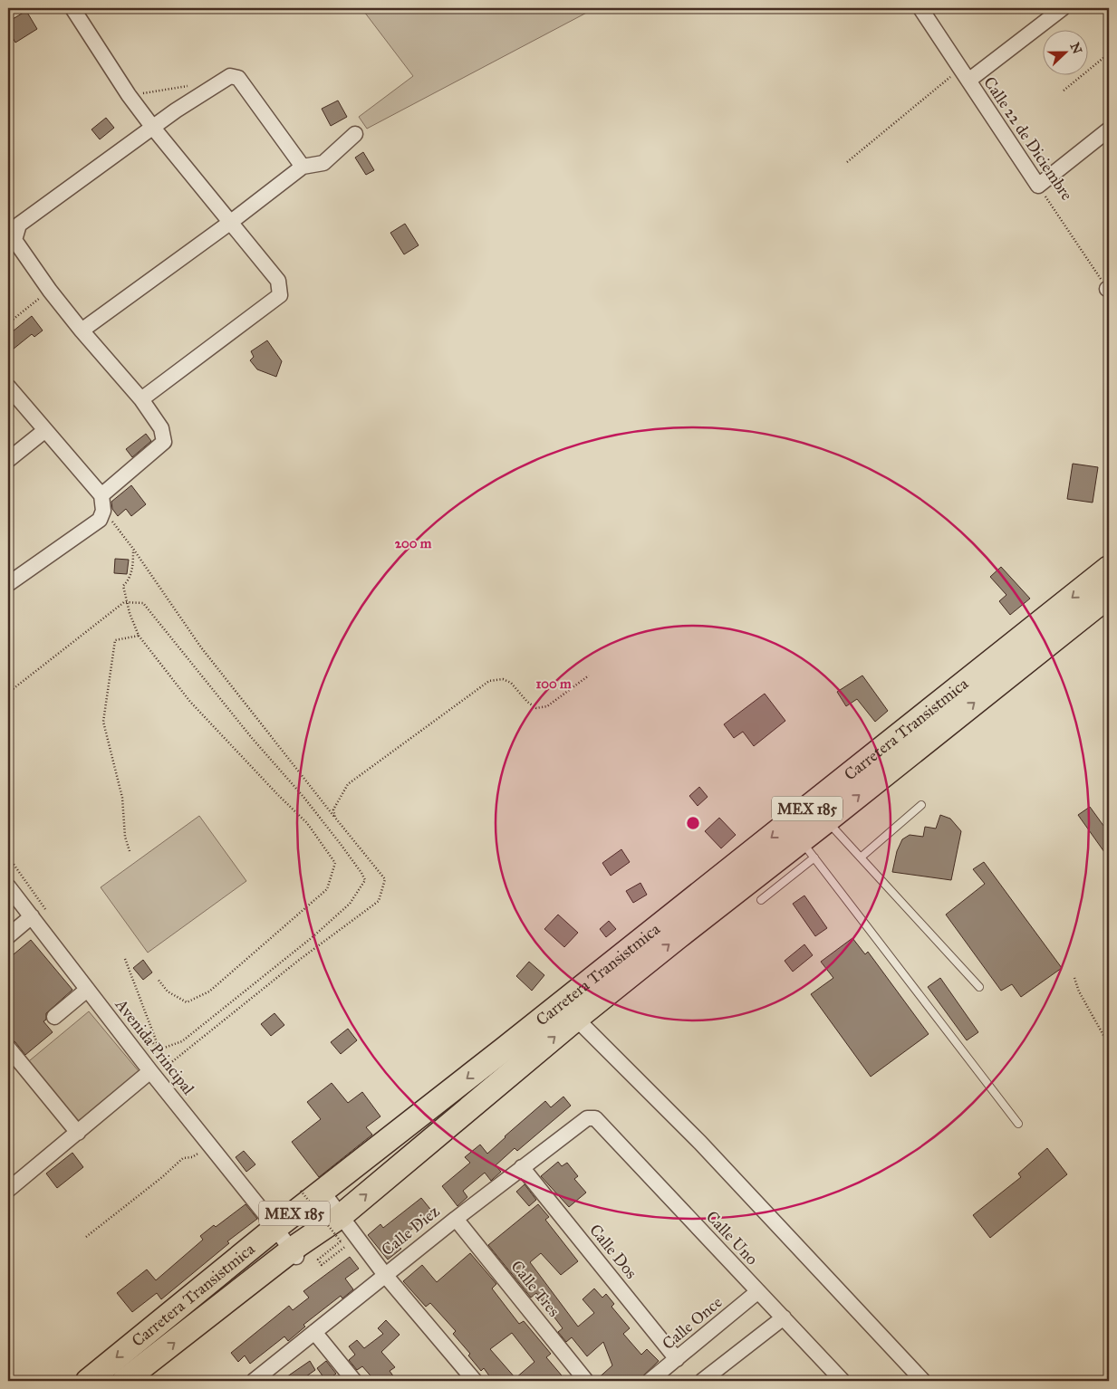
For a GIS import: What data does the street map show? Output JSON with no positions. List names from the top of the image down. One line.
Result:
{"streets":{"main road":["Carretera Transistmica","MEX 185"],"street":["Calle 22 de Diciembre","Avenida Principal","Calle Diez","Calle Uno","Calle Dos","Calle Tres","Calle Once"]},"crossings":[["Carretera Transistmica","Avenida Principal"],["Calle Diez","Calle Uno"],["Calle Diez","Calle Dos"],["Calle Diez","Calle Tres"],["Calle Uno","Calle Once"],["Calle Dos","Calle Once"]],"north":"right","rings":["200 m","100 m"]}
